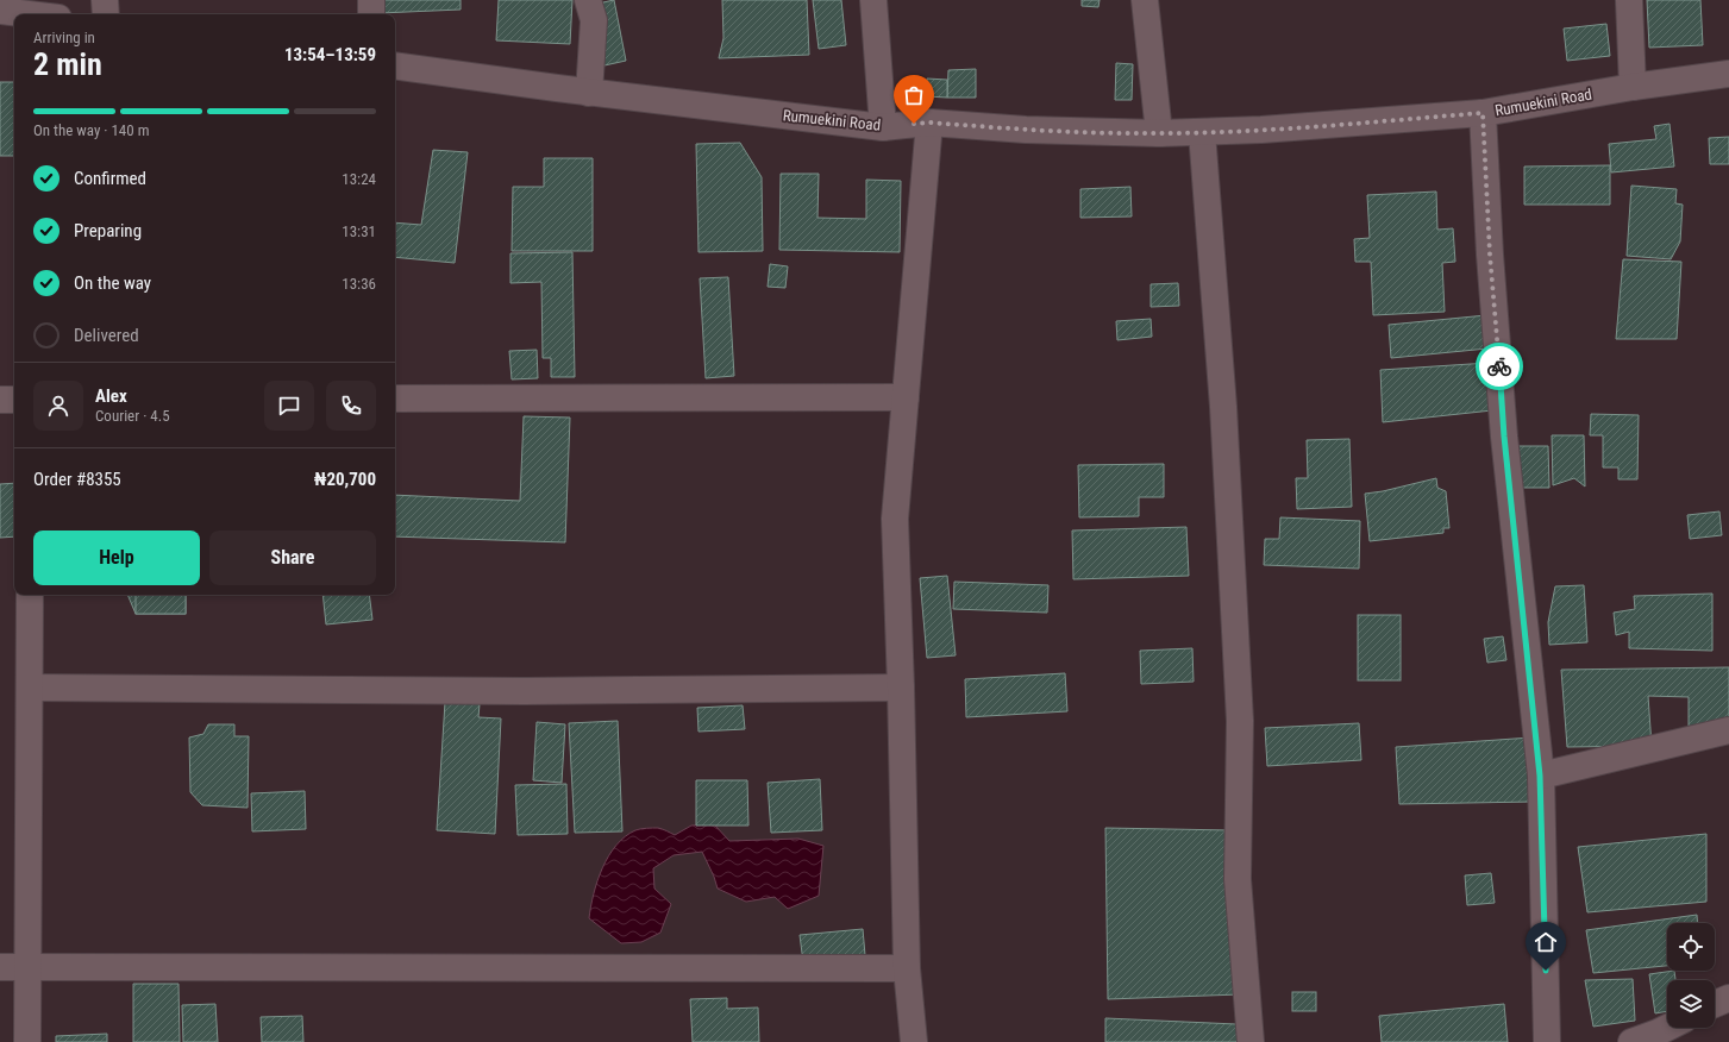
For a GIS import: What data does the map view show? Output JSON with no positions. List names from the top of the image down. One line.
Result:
{"streets":{"street":["Rumuekini Road"]},"page":{"heading":["2 min","Arriving in","13:54–13:59"],"panel":["Alex","Courier · 4.5","Order #8355","₦20,700"],"bar":"On the way · 140 m","list":[["Confirmed","13:24"],["Preparing","13:31"],["On the way","13:36"],"Delivered"],"buttons":["Help","Share"]}}
